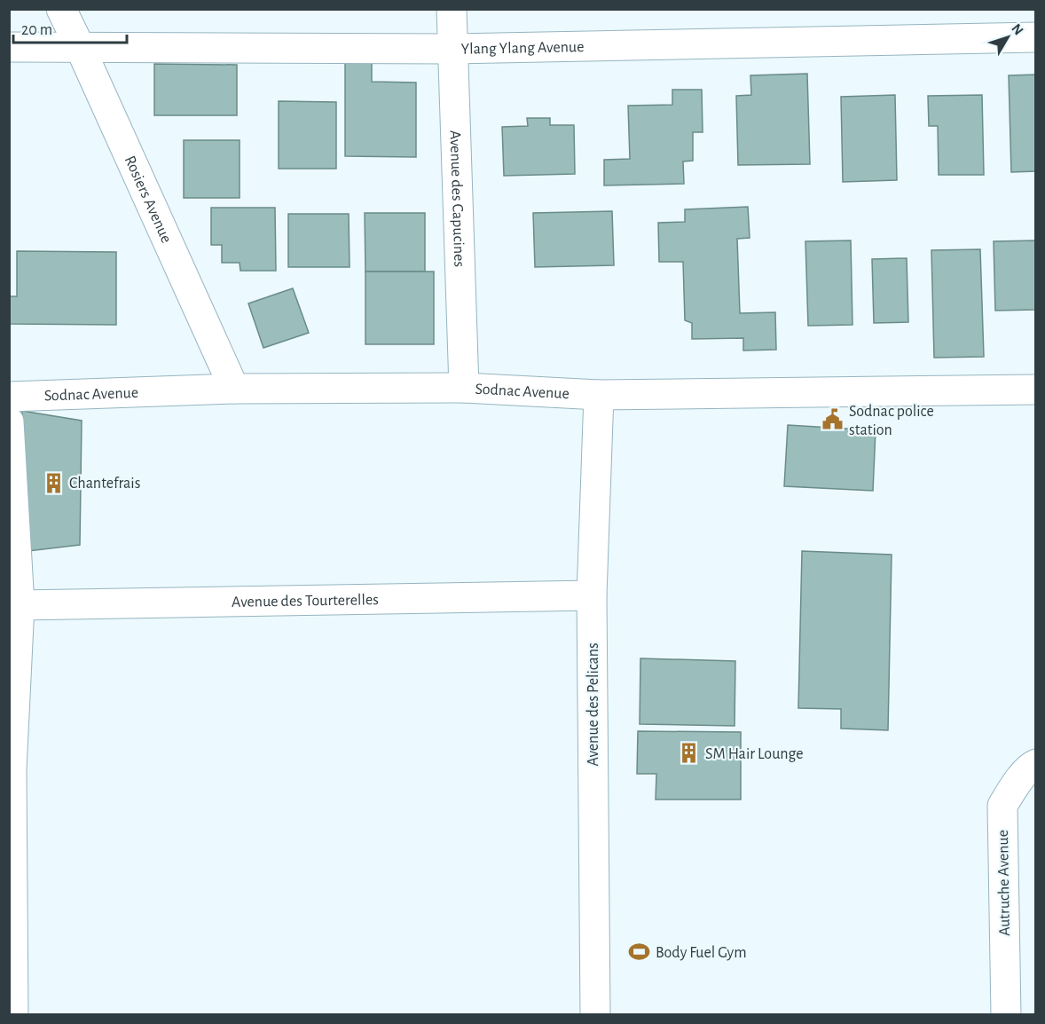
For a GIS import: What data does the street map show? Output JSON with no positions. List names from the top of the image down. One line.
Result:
{"streets":{"street":["Ylang Ylang Avenue","Rosiers Avenue","Avenue des Capucines","Sodnac Avenue","Avenue des Tourterelles","Avenue des Pelicans","Autruche Avenue"]},"crossings":[["Ylang Ylang Avenue","Rosiers Avenue"],["Ylang Ylang Avenue","Avenue des Capucines"],["Rosiers Avenue","Sodnac Avenue"],["Avenue des Capucines","Sodnac Avenue"],["Sodnac Avenue","Avenue des Pelicans"],["Avenue des Tourterelles","Avenue des Pelicans"]],"places":{"public building":["Sodnac police station"],"building":["Chantefrais","SM Hair Lounge"],"sports":["Body Fuel Gym"]},"scale_bar":"20 m","north":"top right"}
